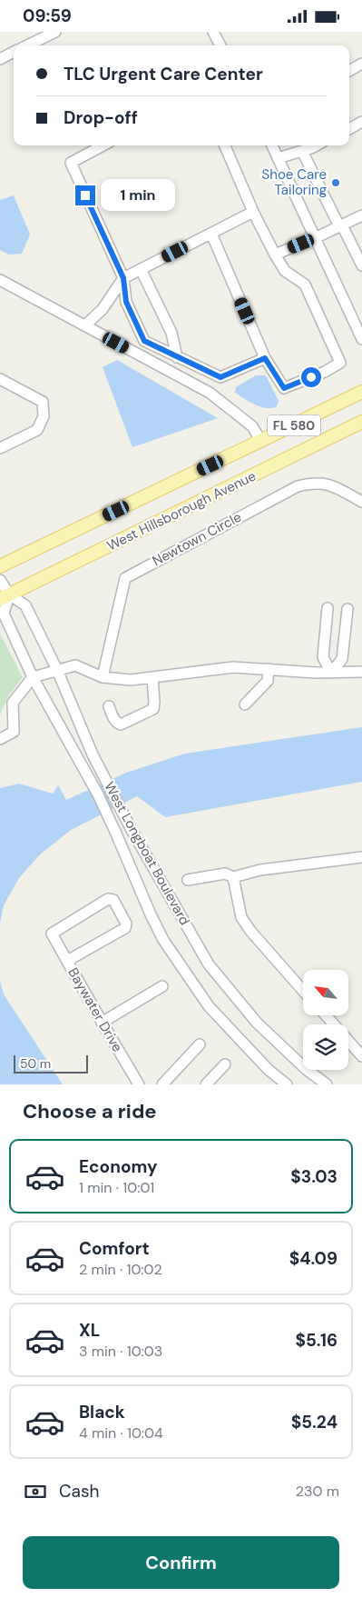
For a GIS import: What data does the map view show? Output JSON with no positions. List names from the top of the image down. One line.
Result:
{"streets":{"main road":["FL 580","West Hillsborough Avenue"],"street":["Newtown Circle","West Longboat Boulevard","Baywater Drive"]},"crossings":[["West Hillsborough Avenue","West Longboat Boulevard"]],"places":["Shoe Care Tailoring"],"scale_bar":"50 m","north":"top left","page":{"status":"09:59","banner":["TLC Urgent Care Center","Drop-off"],"bubble":"1 min","scale":"50 m","heading":"Choose a ride","list":[{"name":"Economy","note":"1 min · 10:01","value":"$3.03"},{"name":"Comfort","note":"2 min · 10:02","value":"$4.09"},{"name":"XL","note":"3 min · 10:03","value":"$5.16"},{"name":"Black","note":"4 min · 10:04","value":"$5.24"}],"pay":["Cash","230 m"],"buttons":"Confirm"}}
